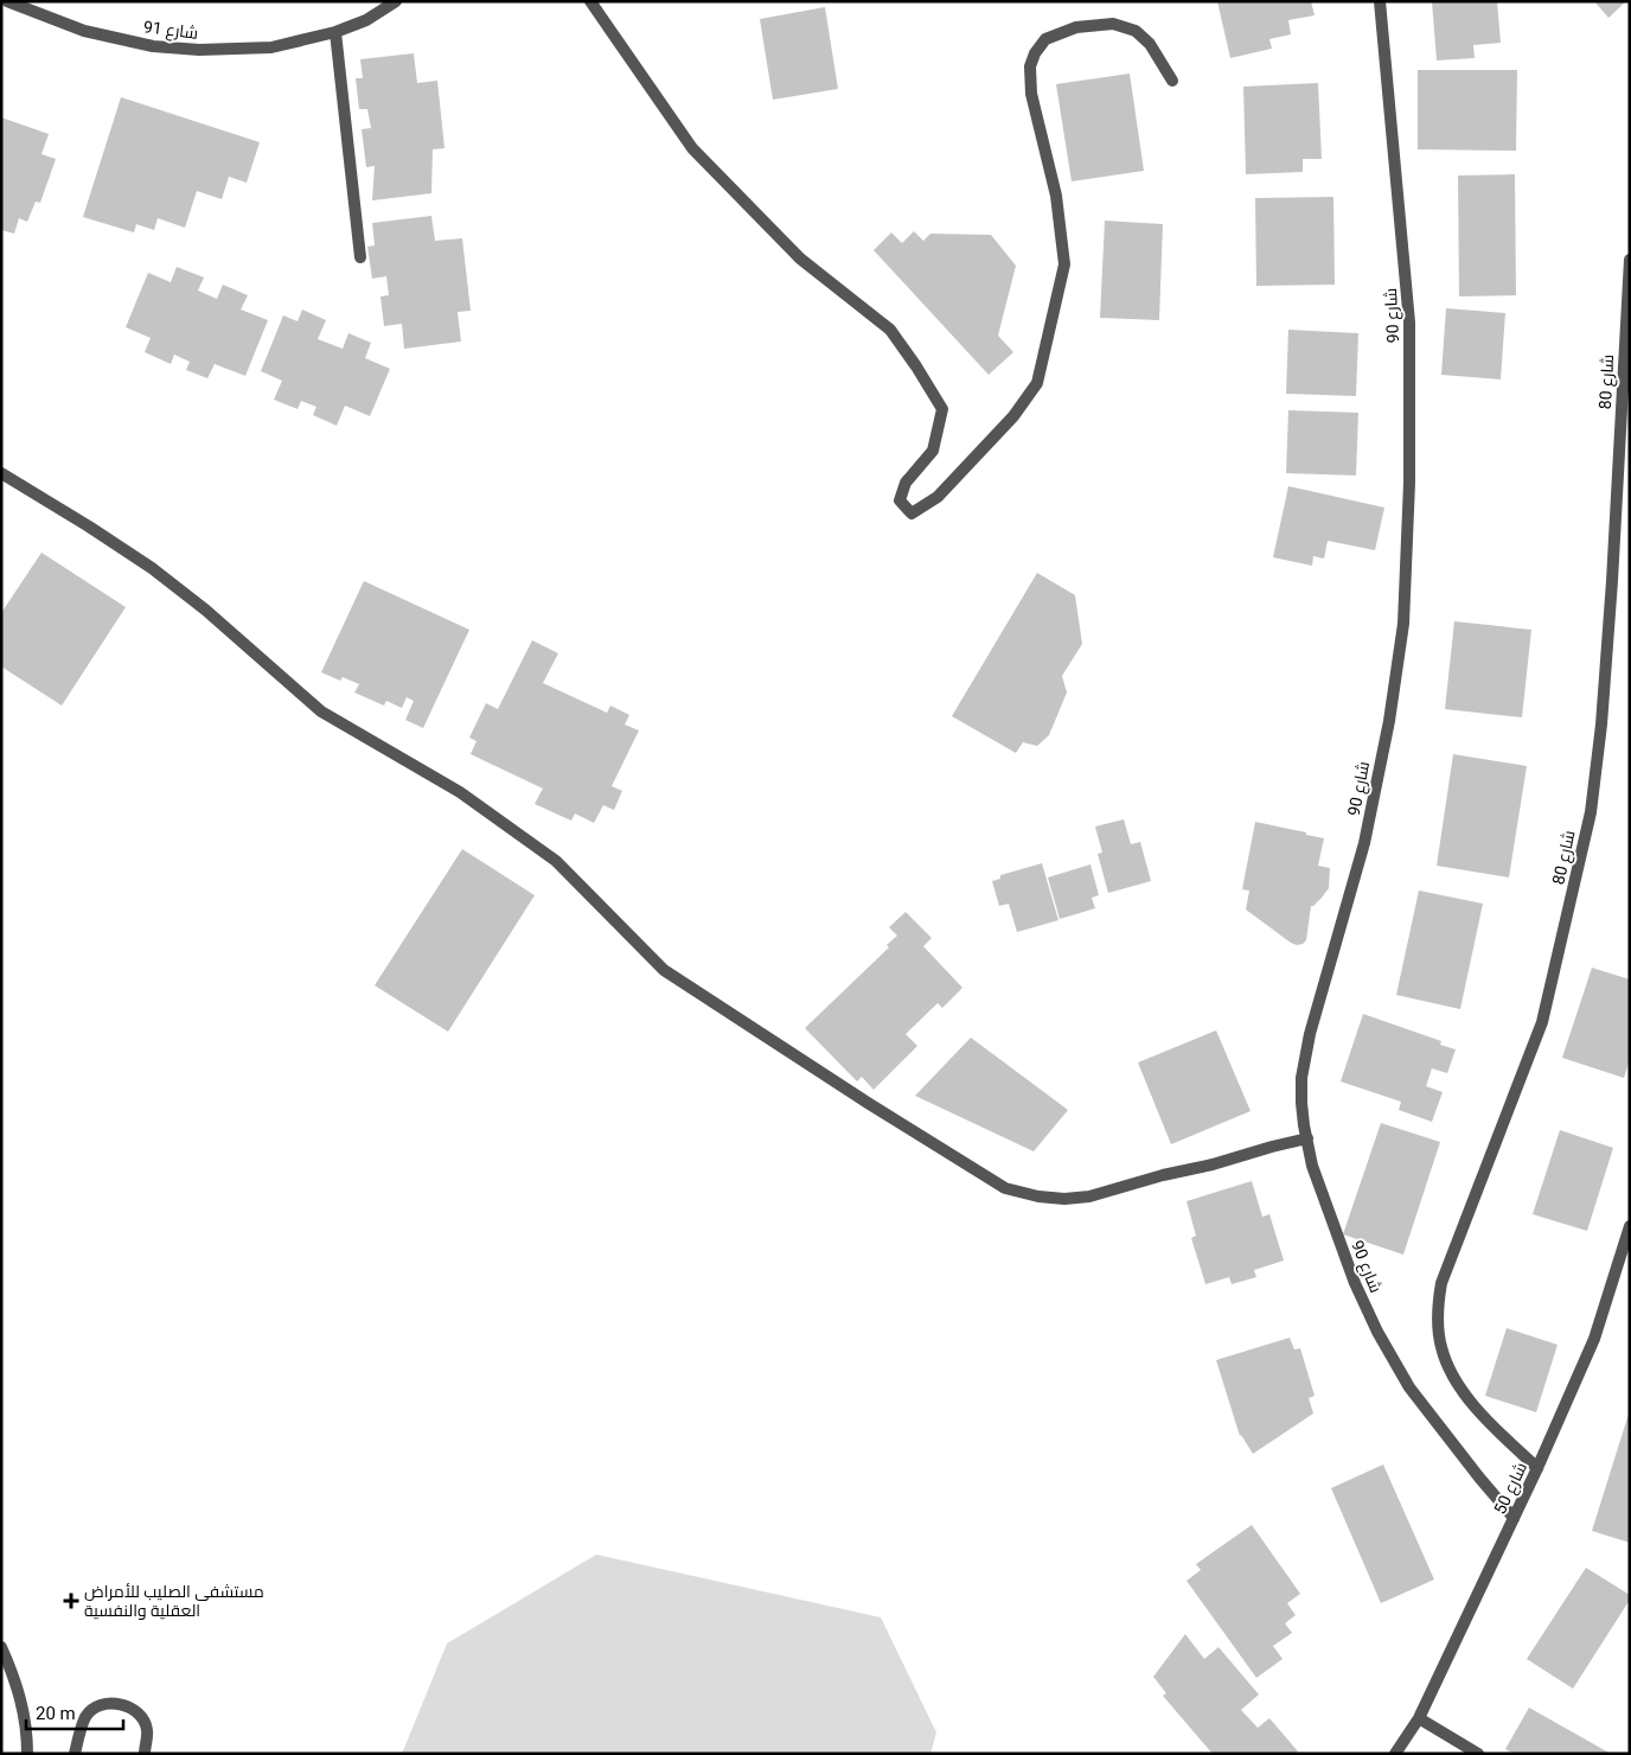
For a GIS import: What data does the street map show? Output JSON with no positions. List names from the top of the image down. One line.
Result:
{"streets":{"street":["شارع 91","شارع 90","شارع 80","شارع 50"]},"crossings":[["شارع 90","شارع 50"],["شارع 80","شارع 50"]],"places":{"health":["مستشفى الصليب للأمراض العقلية والنفسية"]},"scale_bar":"20 m"}
